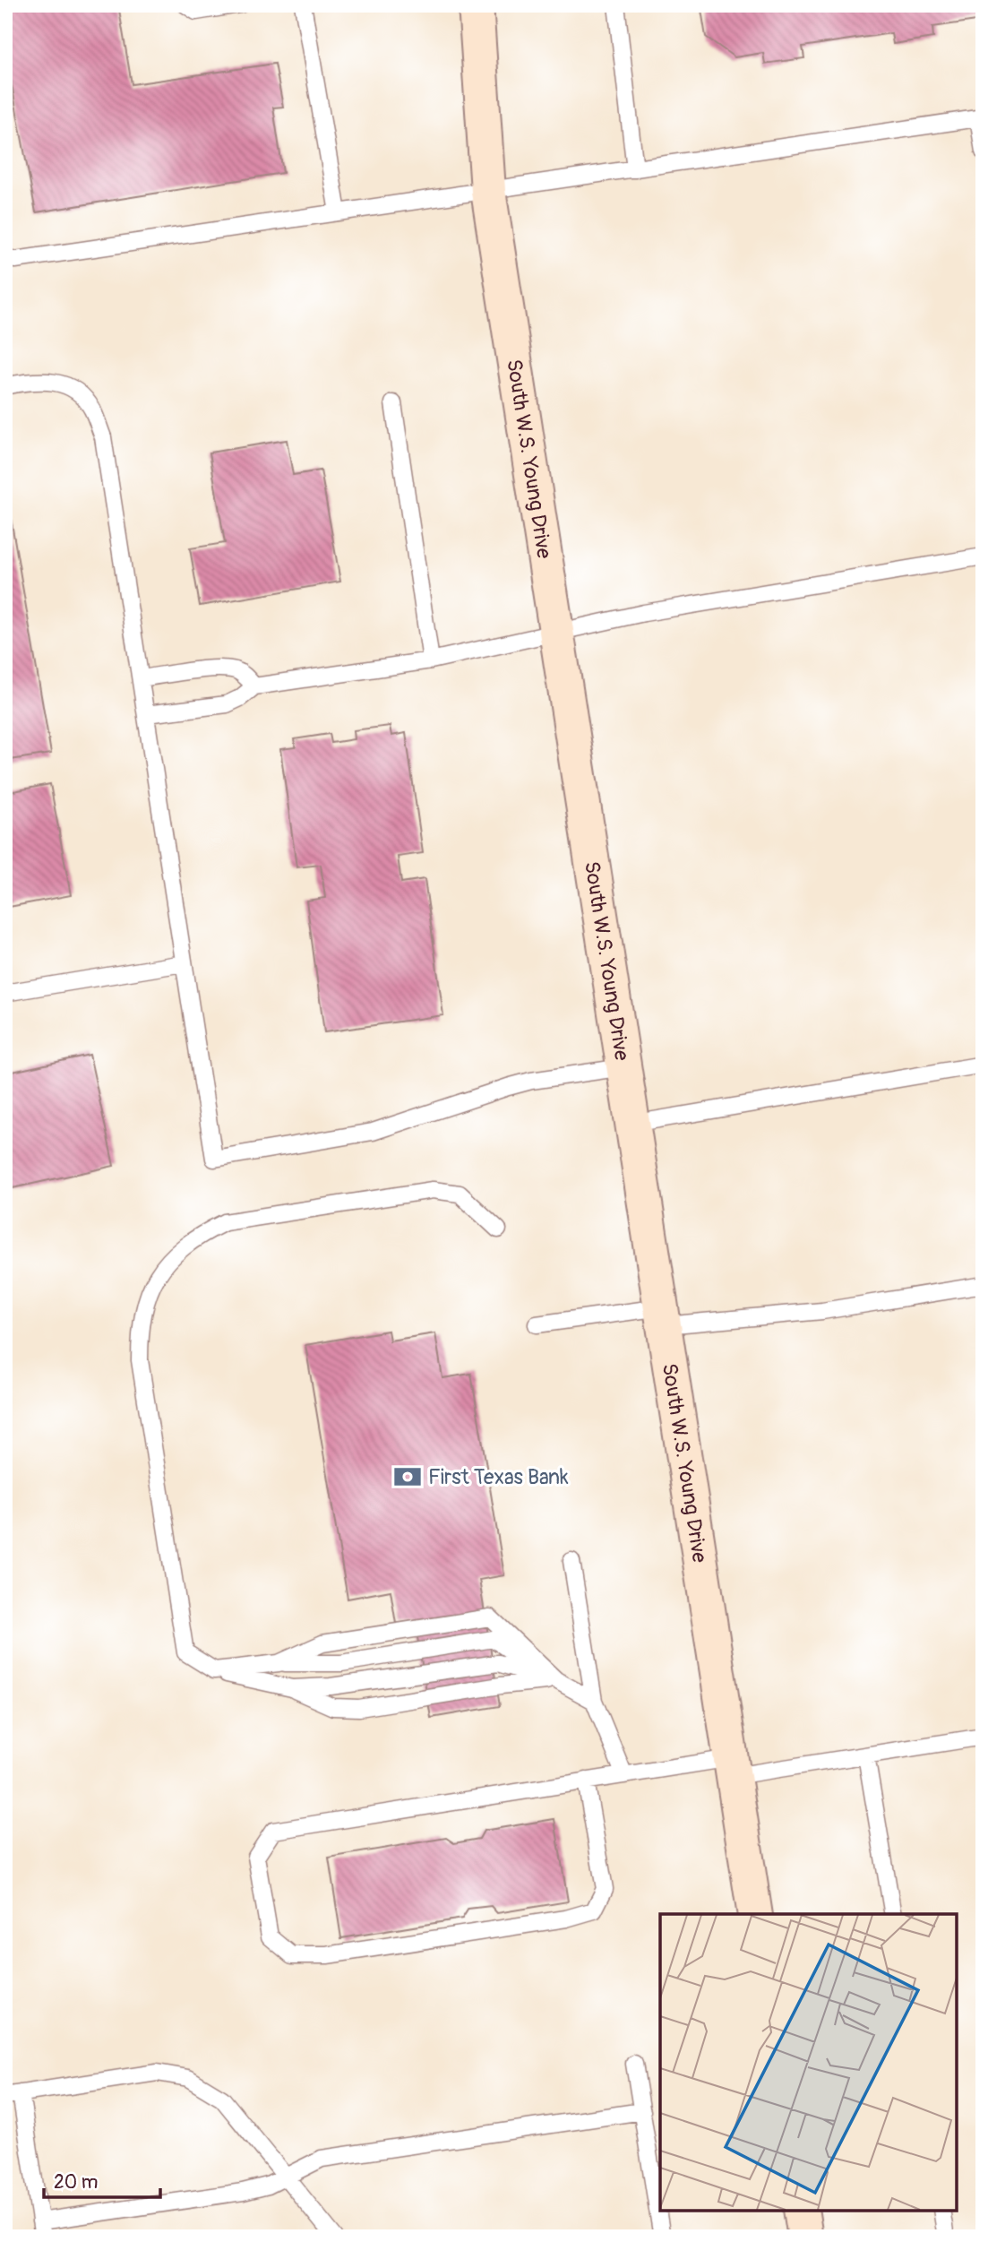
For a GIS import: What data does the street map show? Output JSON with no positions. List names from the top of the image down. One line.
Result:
{"streets":{"main road":["South W.S. Young Drive"]},"places":{"bank":["First Texas Bank"]},"scale_bar":"20 m"}
